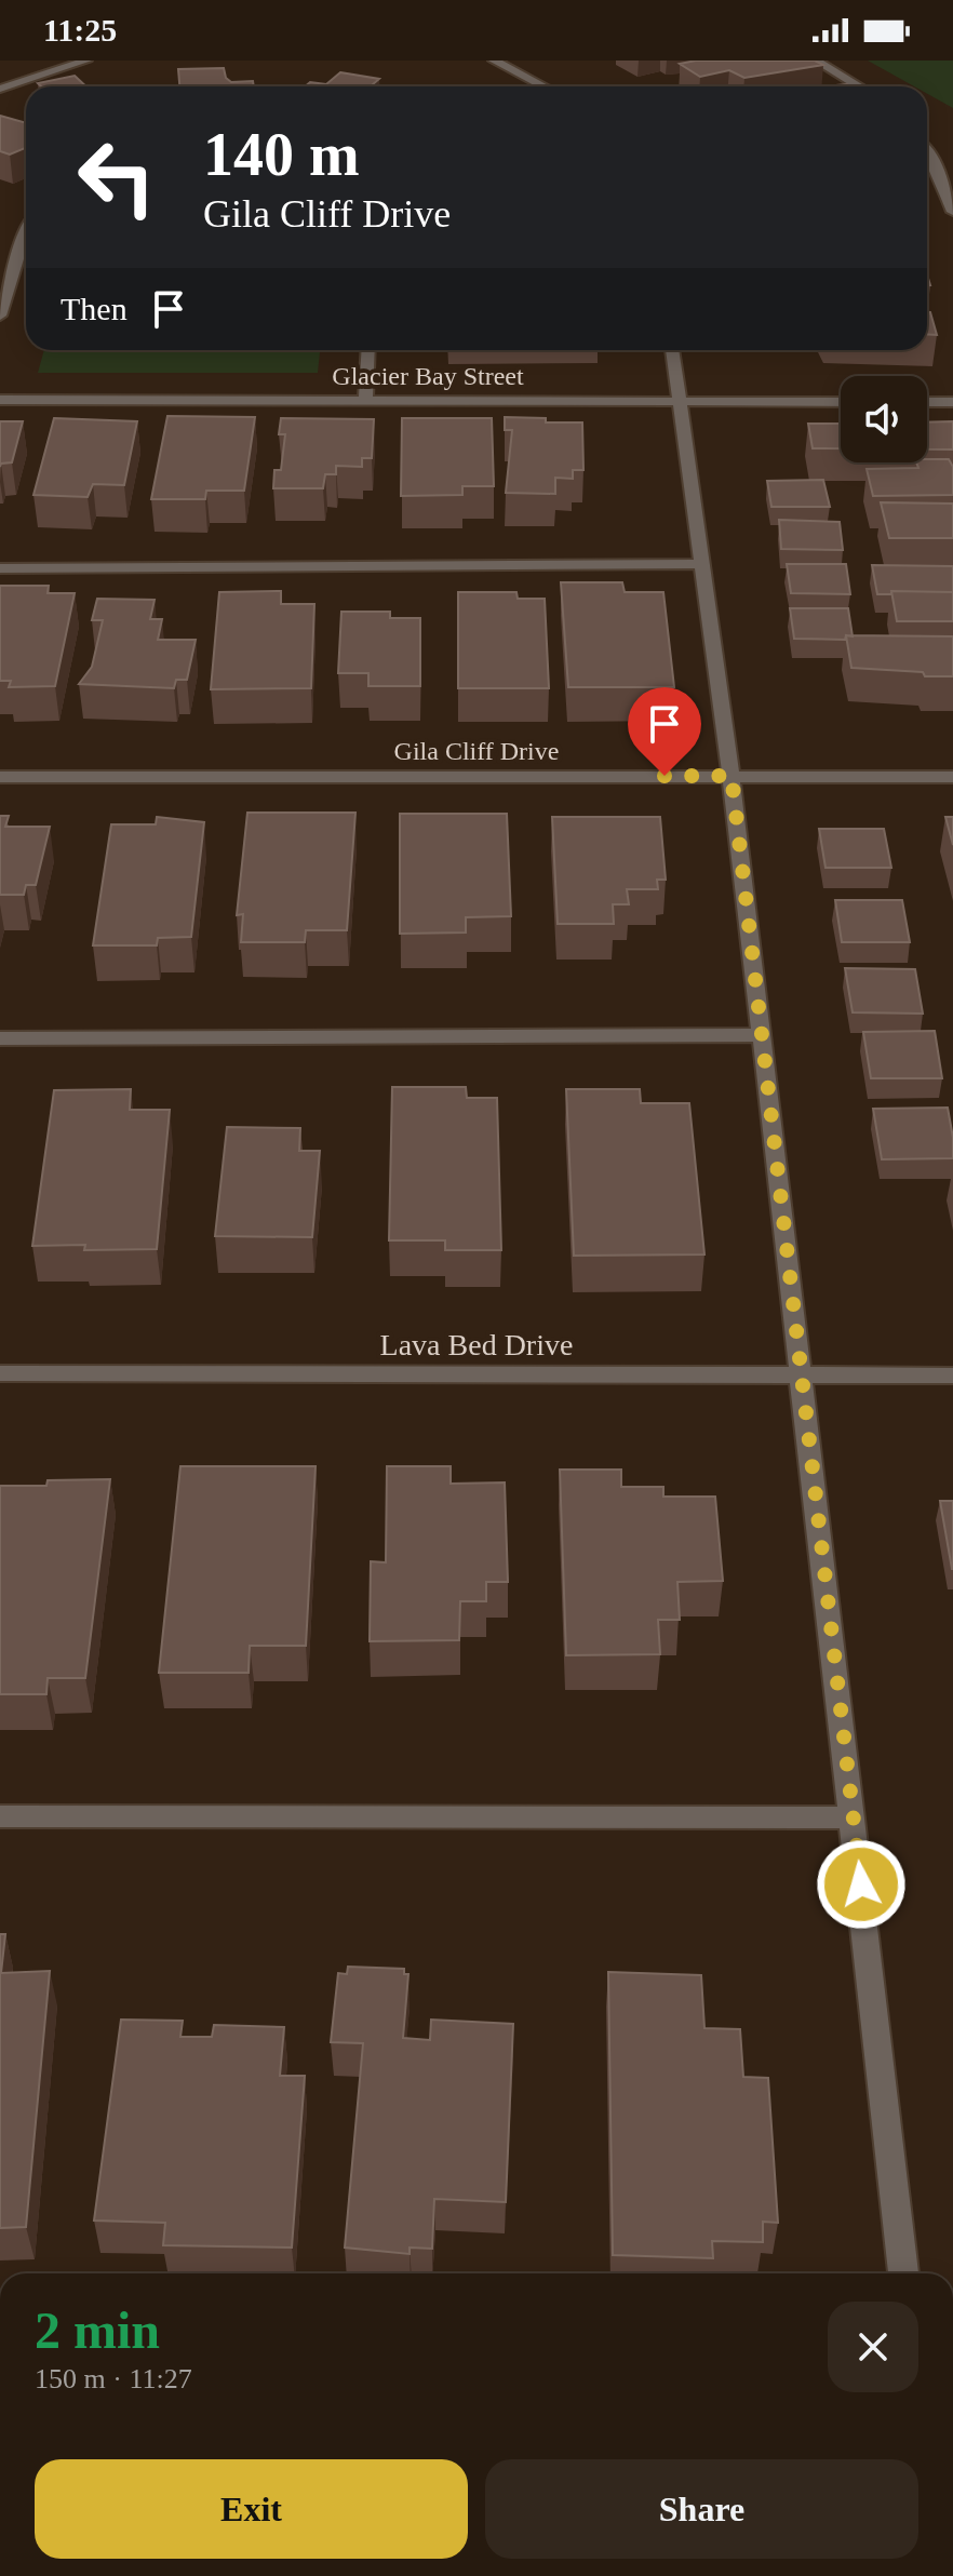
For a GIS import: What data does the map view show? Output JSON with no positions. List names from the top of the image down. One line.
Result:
{"streets":{"street":["Glacier Bay Street","Gila Cliff Drive","Lava Bed Drive"]},"page":{"status":"11:25","turn":["140 m","Gila Cliff Drive"],"then":"Then","heading":["2 min","150 m · 11:27"],"buttons":["Exit","Share"]}}
